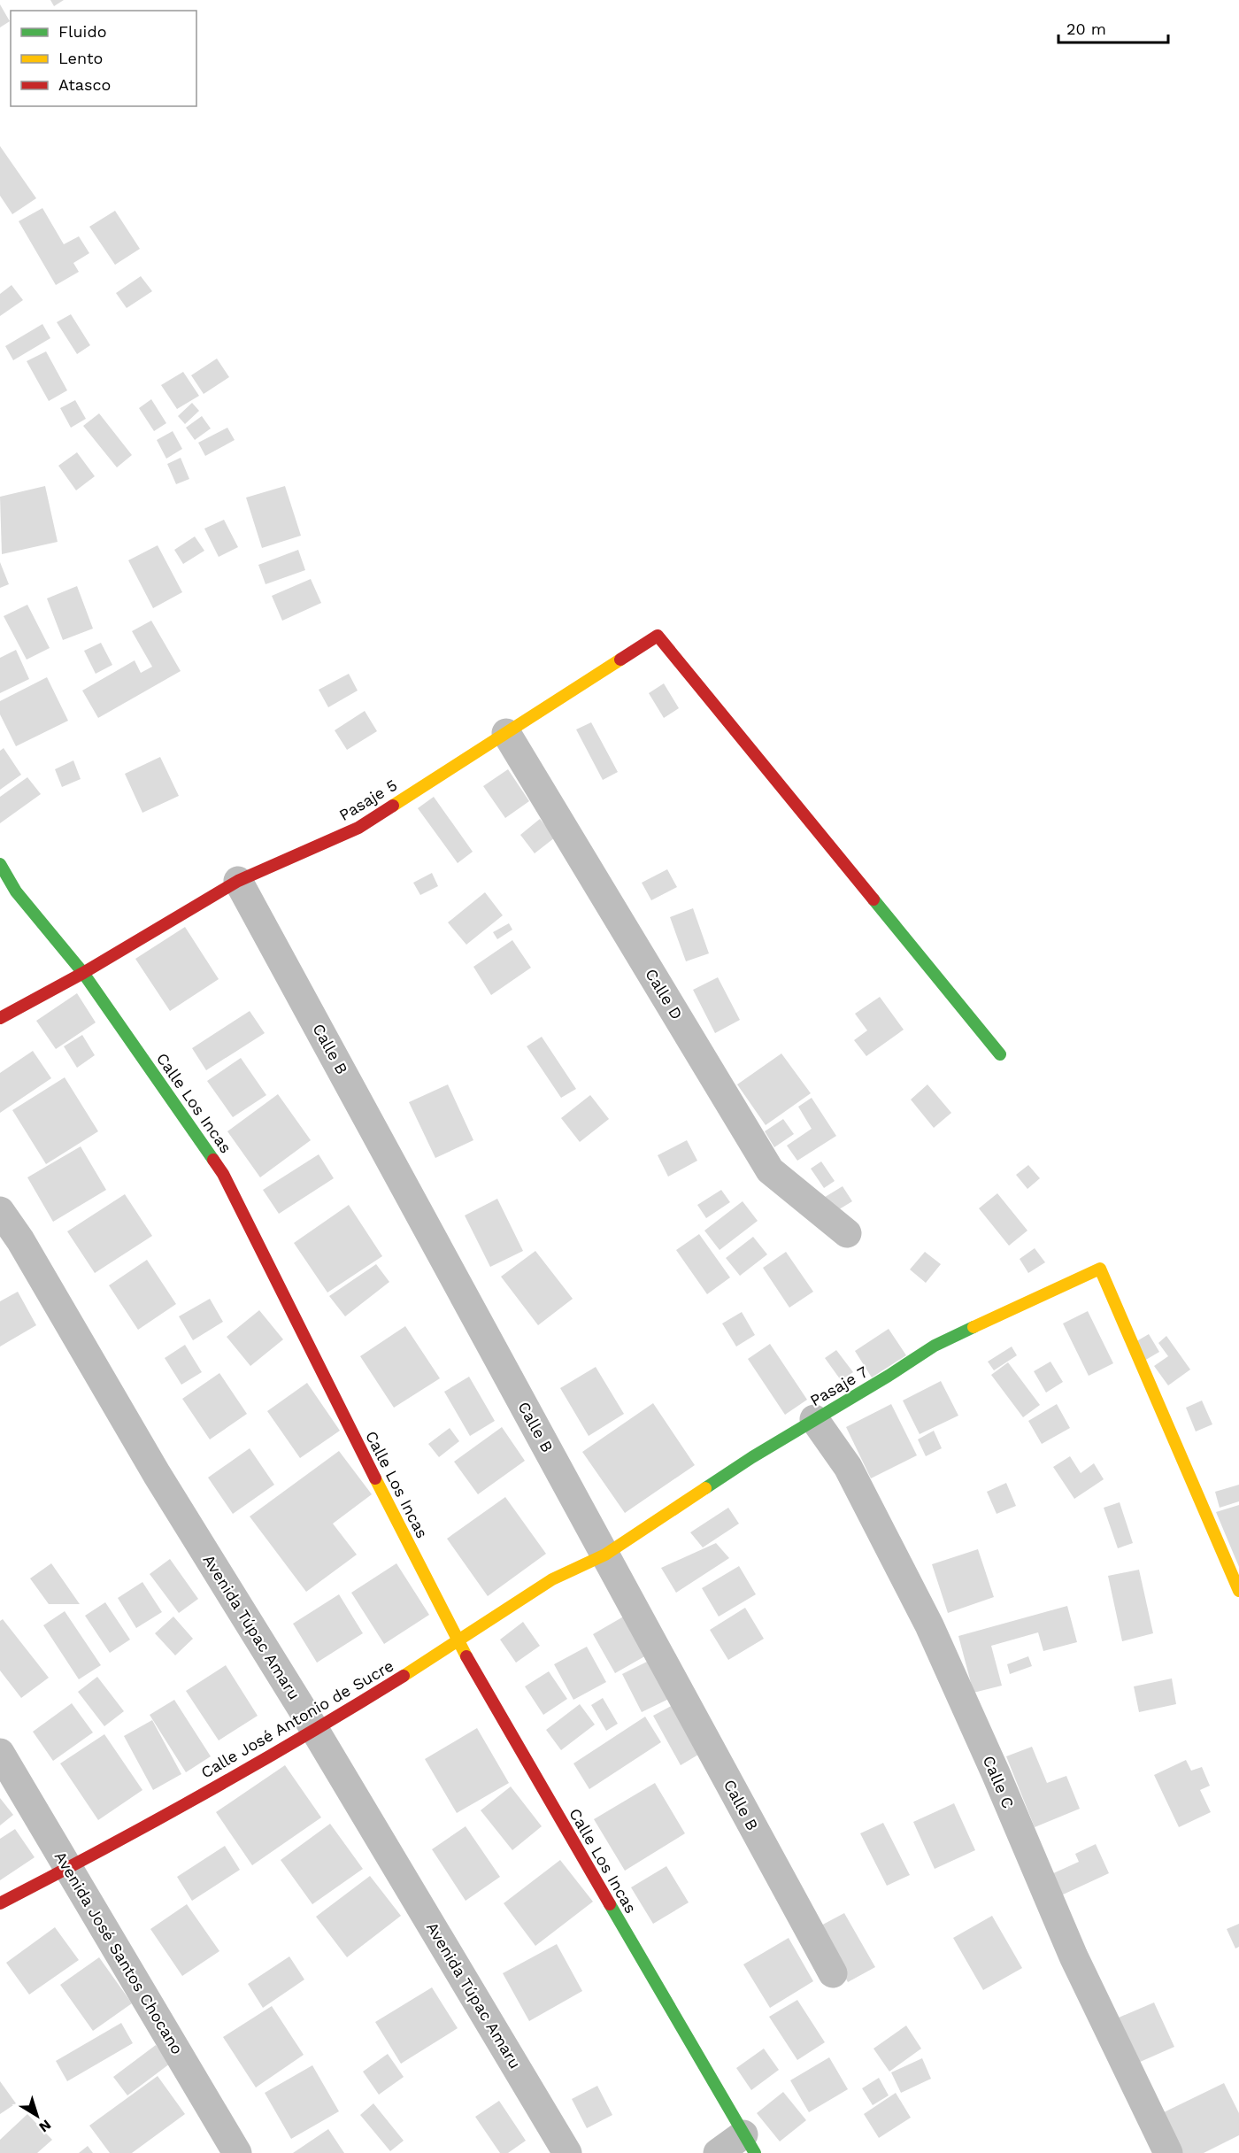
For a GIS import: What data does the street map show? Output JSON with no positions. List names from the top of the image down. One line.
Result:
{"streets":{"street":["Pasaje 5","Calle D","Calle B","Calle Los Incas","Pasaje 7","Avenida Túpac Amaru","Calle José Antonio de Sucre","Calle C","Avenida José Santos Chocano"]},"crossings":[["Pasaje 5","Calle D"],["Pasaje 5","Calle B"],["Pasaje 5","Calle Los Incas"],["Calle B","Pasaje 7"],["Calle B","Calle José Antonio de Sucre"],["Calle Los Incas","Calle José Antonio de Sucre"],["Pasaje 7","Calle José Antonio de Sucre"],["Pasaje 7","Calle C"],["Avenida Túpac Amaru","Calle José Antonio de Sucre"],["Calle José Antonio de Sucre","Avenida José Santos Chocano"]],"legend":["Fluido","Lento","Atasco"],"scale_bar":"20 m","north":"bottom right"}
